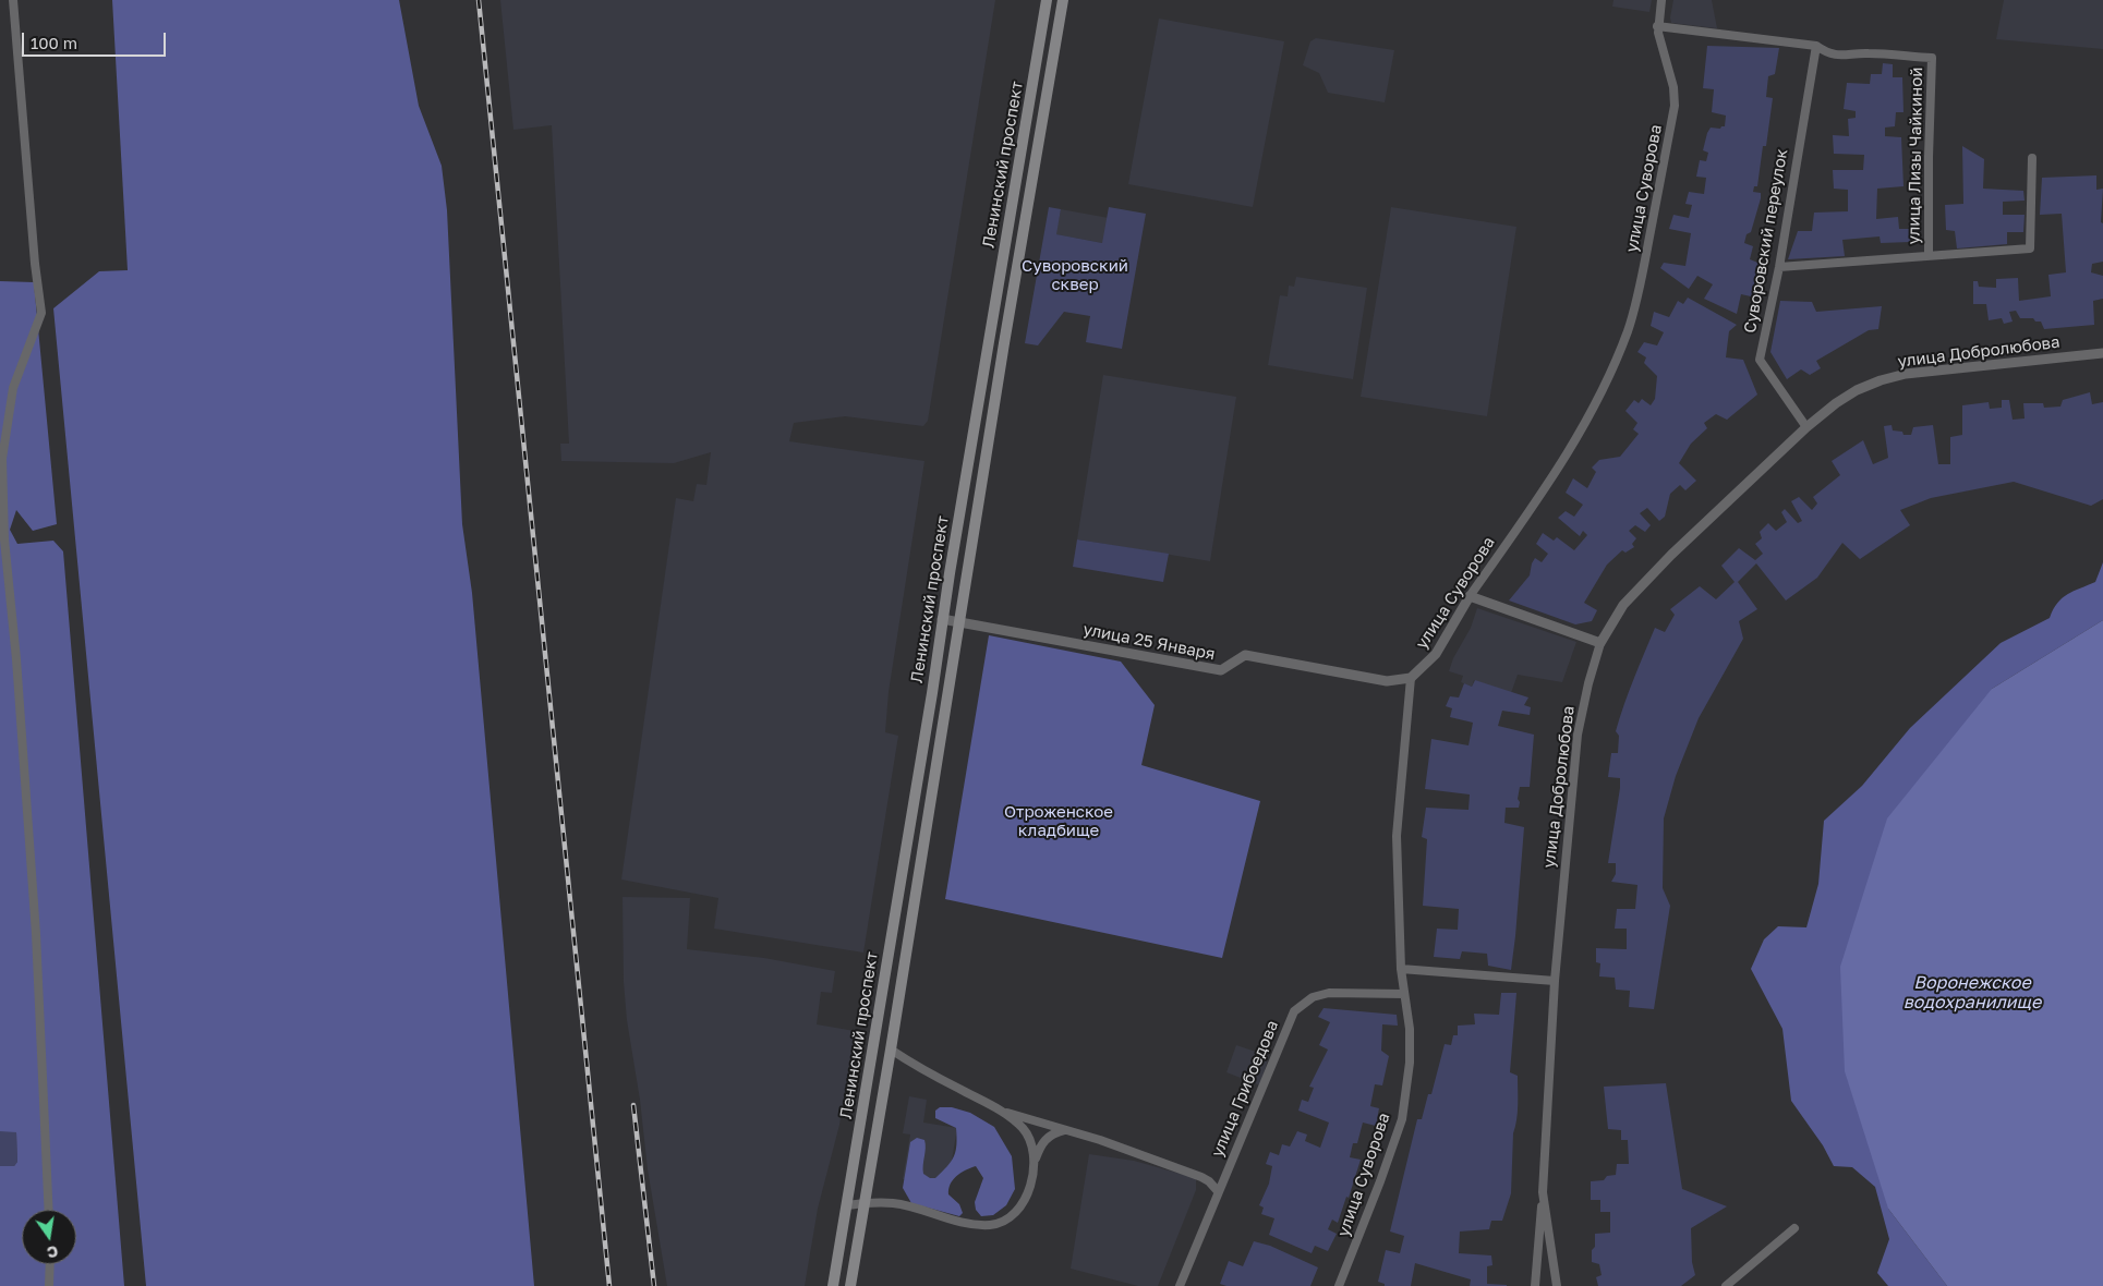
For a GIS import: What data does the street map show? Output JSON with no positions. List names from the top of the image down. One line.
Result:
{"streets":{"main road":["Ленинский проспект"],"street":["улица Лизы Чайкиной","улица Суворова","Суворовский переулок","улица Добролюбова","улица 25 Января","улица Грибоедова"]},"crossings":[["улица Лизы Чайкиной","Суворовский переулок"],["Ленинский проспект","улица 25 Января"],["улица Суворова","улица 25 Января"],["улица Суворова","улица Грибоедова"],["Суворовский переулок","улица Добролюбова"]],"water":["Воронежское водохранилище"],"parks":["Суворовский сквер","Отроженское кладбище"],"scale_bar":"100 m","north":"bottom"}
